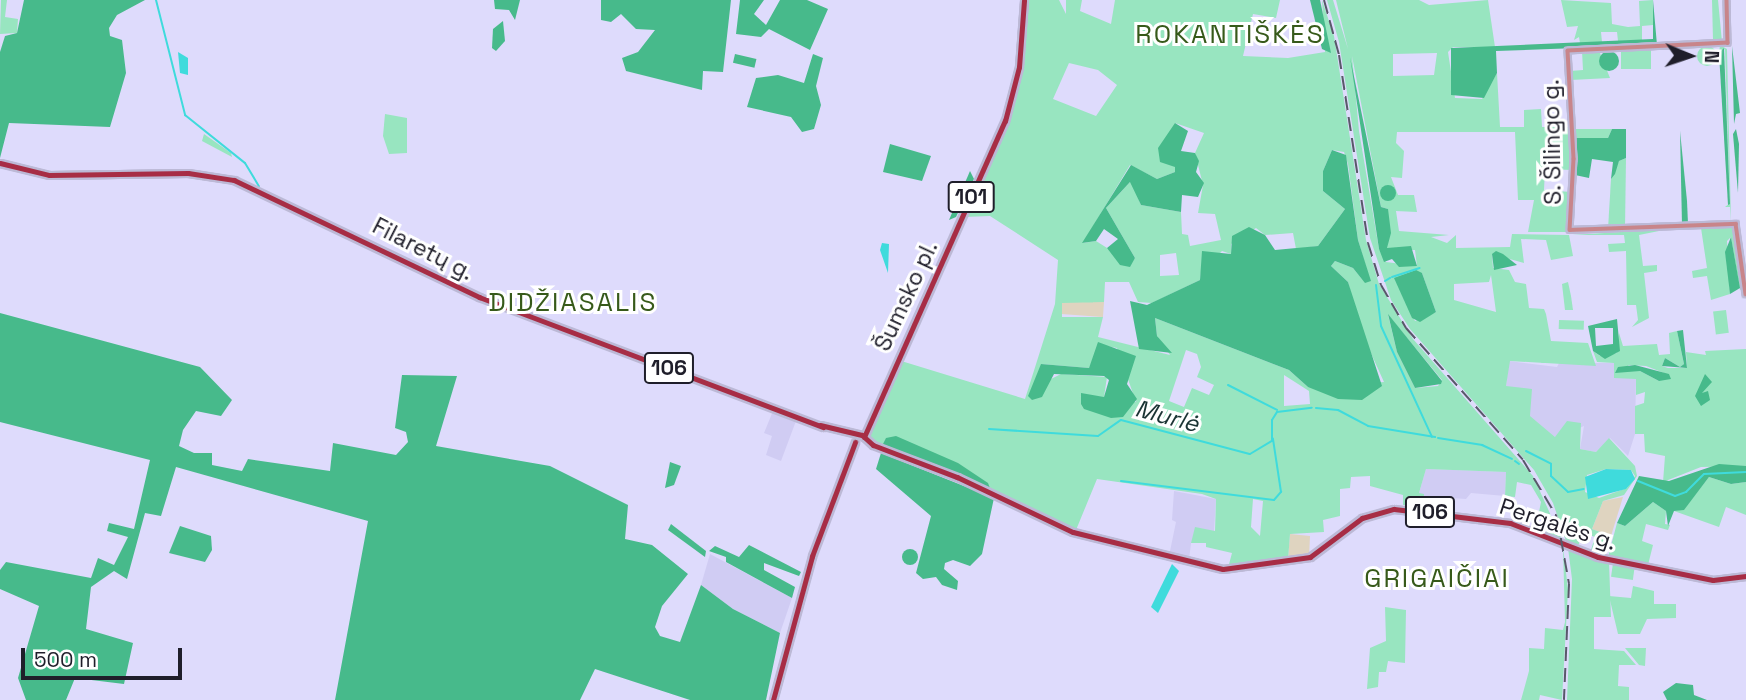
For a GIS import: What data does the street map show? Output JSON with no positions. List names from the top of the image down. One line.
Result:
{"streets":{"main road":["101","Filaretų g.","Šumsko pl.","106","Pergalės g."],"street":["S. Šilingo g."]},"crossings":[["Filaretų g.","Šumsko pl."],["Filaretų g.","Pergalės g."],["Šumsko pl.","Pergalės g."]],"districts":["ROKANTIŠKĖS","DIDŽIASALIS","GRIGAIČIAI"],"water":["Murlė"],"scale_bar":"500 m","north":"right"}
